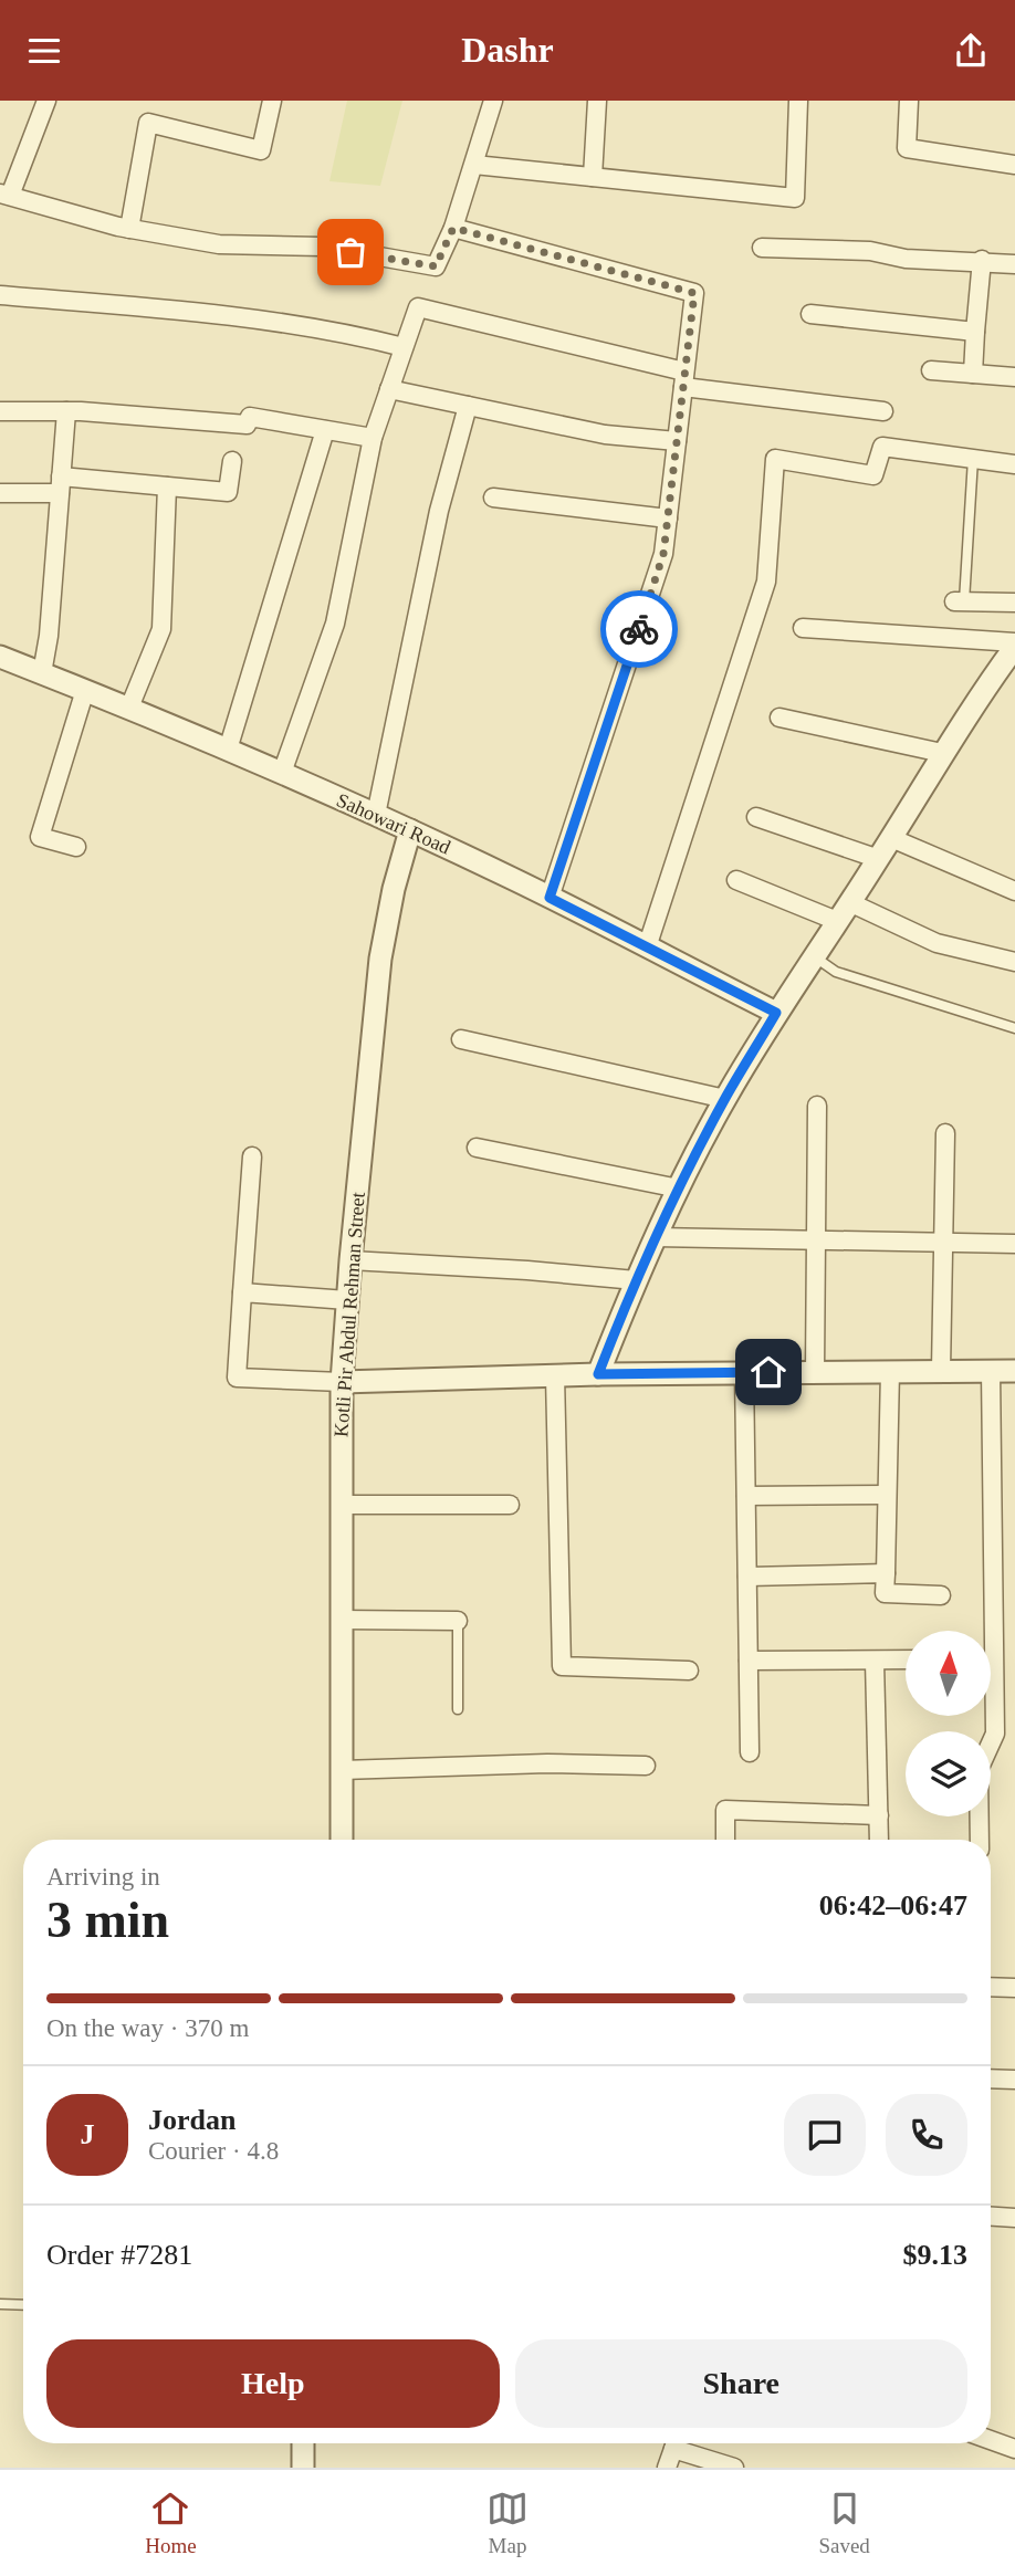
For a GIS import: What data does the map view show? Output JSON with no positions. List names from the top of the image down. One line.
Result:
{"streets":{"street":["Sahowari Road","Kotli Pir Abdul Rehman Street"]},"crossings":[["Sahowari Road","Kotli Pir Abdul Rehman Street"]],"north":"top","page":{"header":"Dashr","heading":["3 min","Arriving in","06:42–06:47"],"panel":["Jordan","Courier · 4.8","Order #7281","$9.13"],"bar":"On the way · 370 m","round":"J","buttons":["Help","Share"],"tabs":["Home","Map","Saved"]}}
